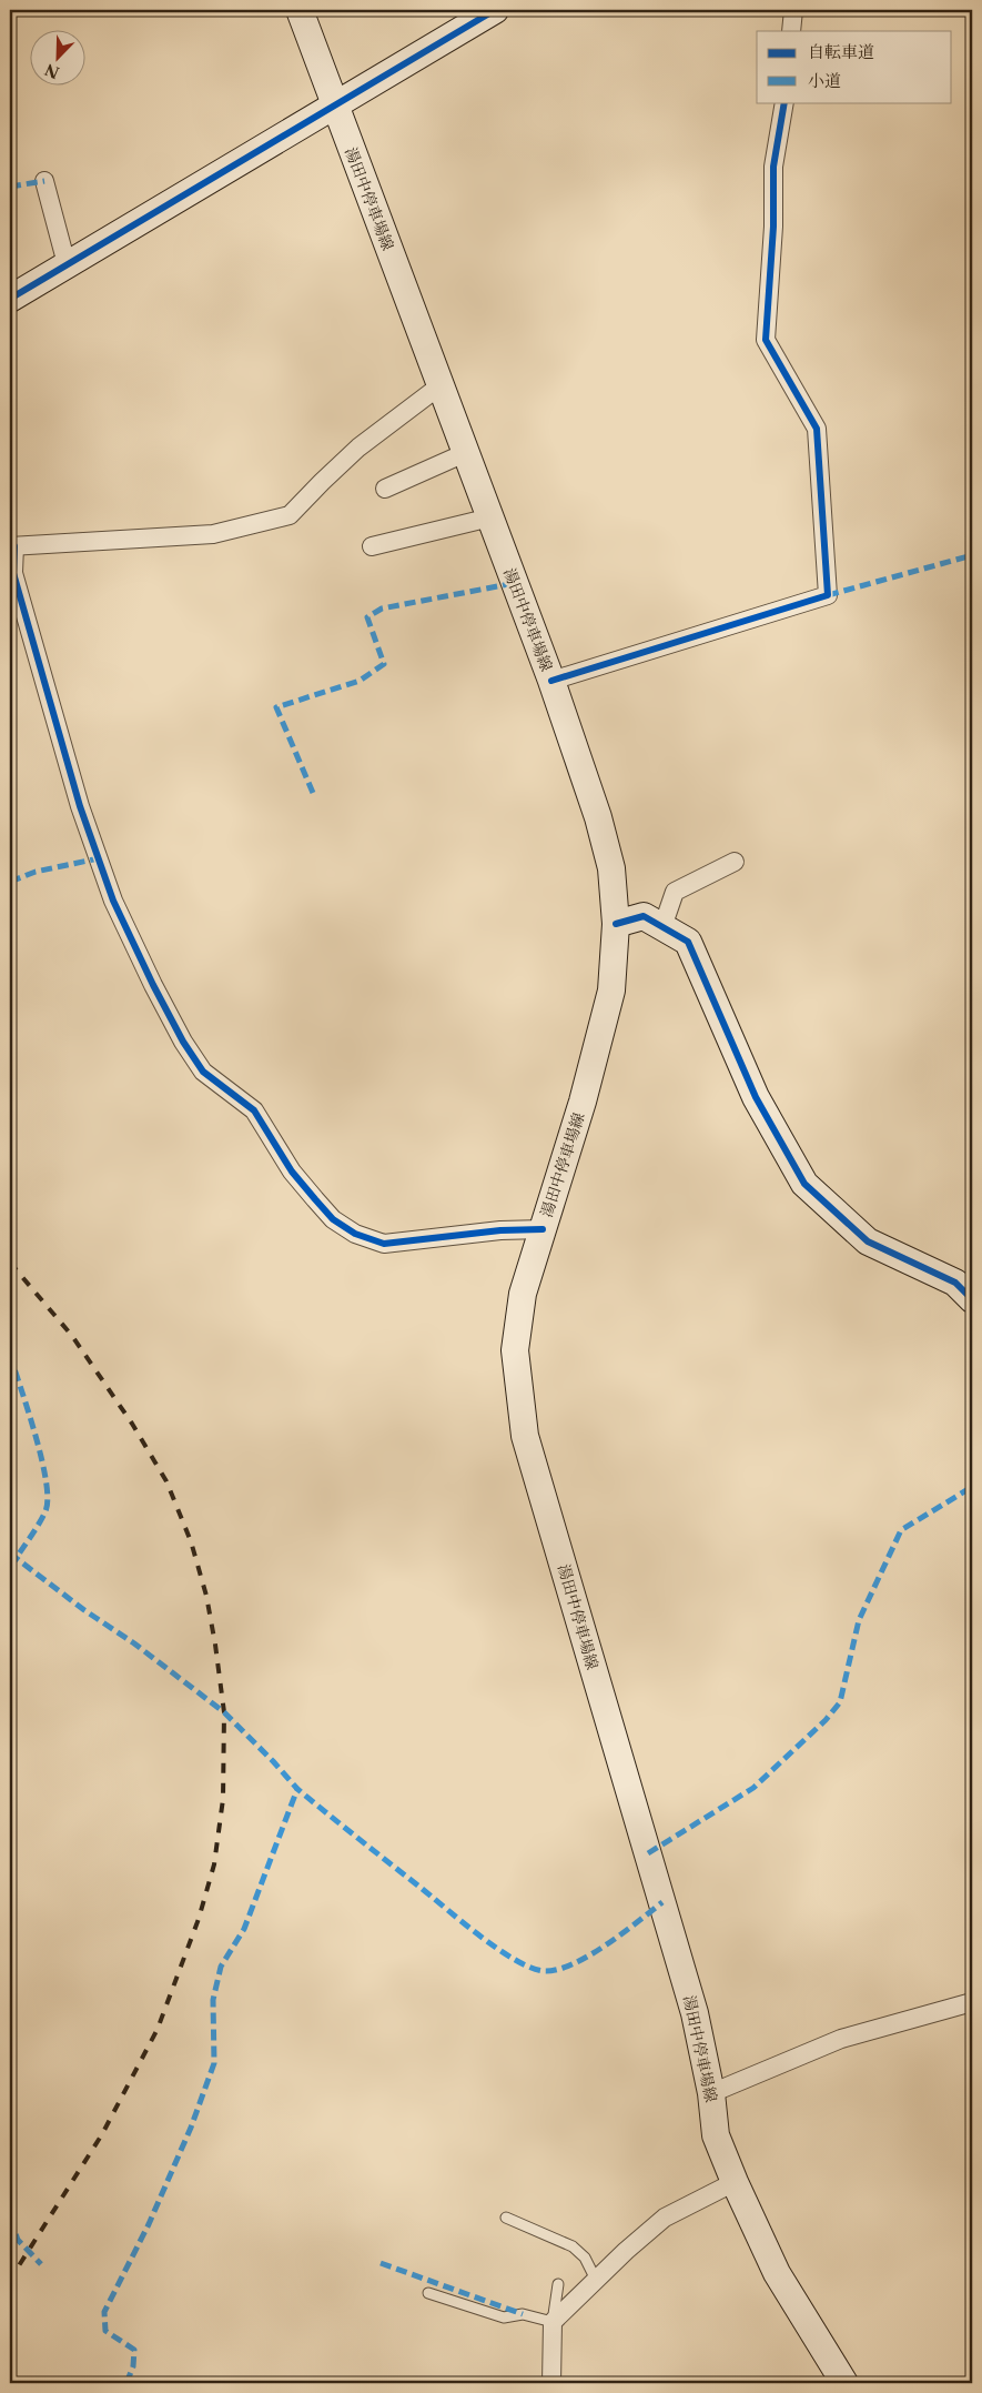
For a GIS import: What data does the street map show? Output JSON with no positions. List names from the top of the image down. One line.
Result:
{"streets":{"main road":["湯田中停車場線"]},"legend":["自転車道","小道"],"north":"bottom left"}
